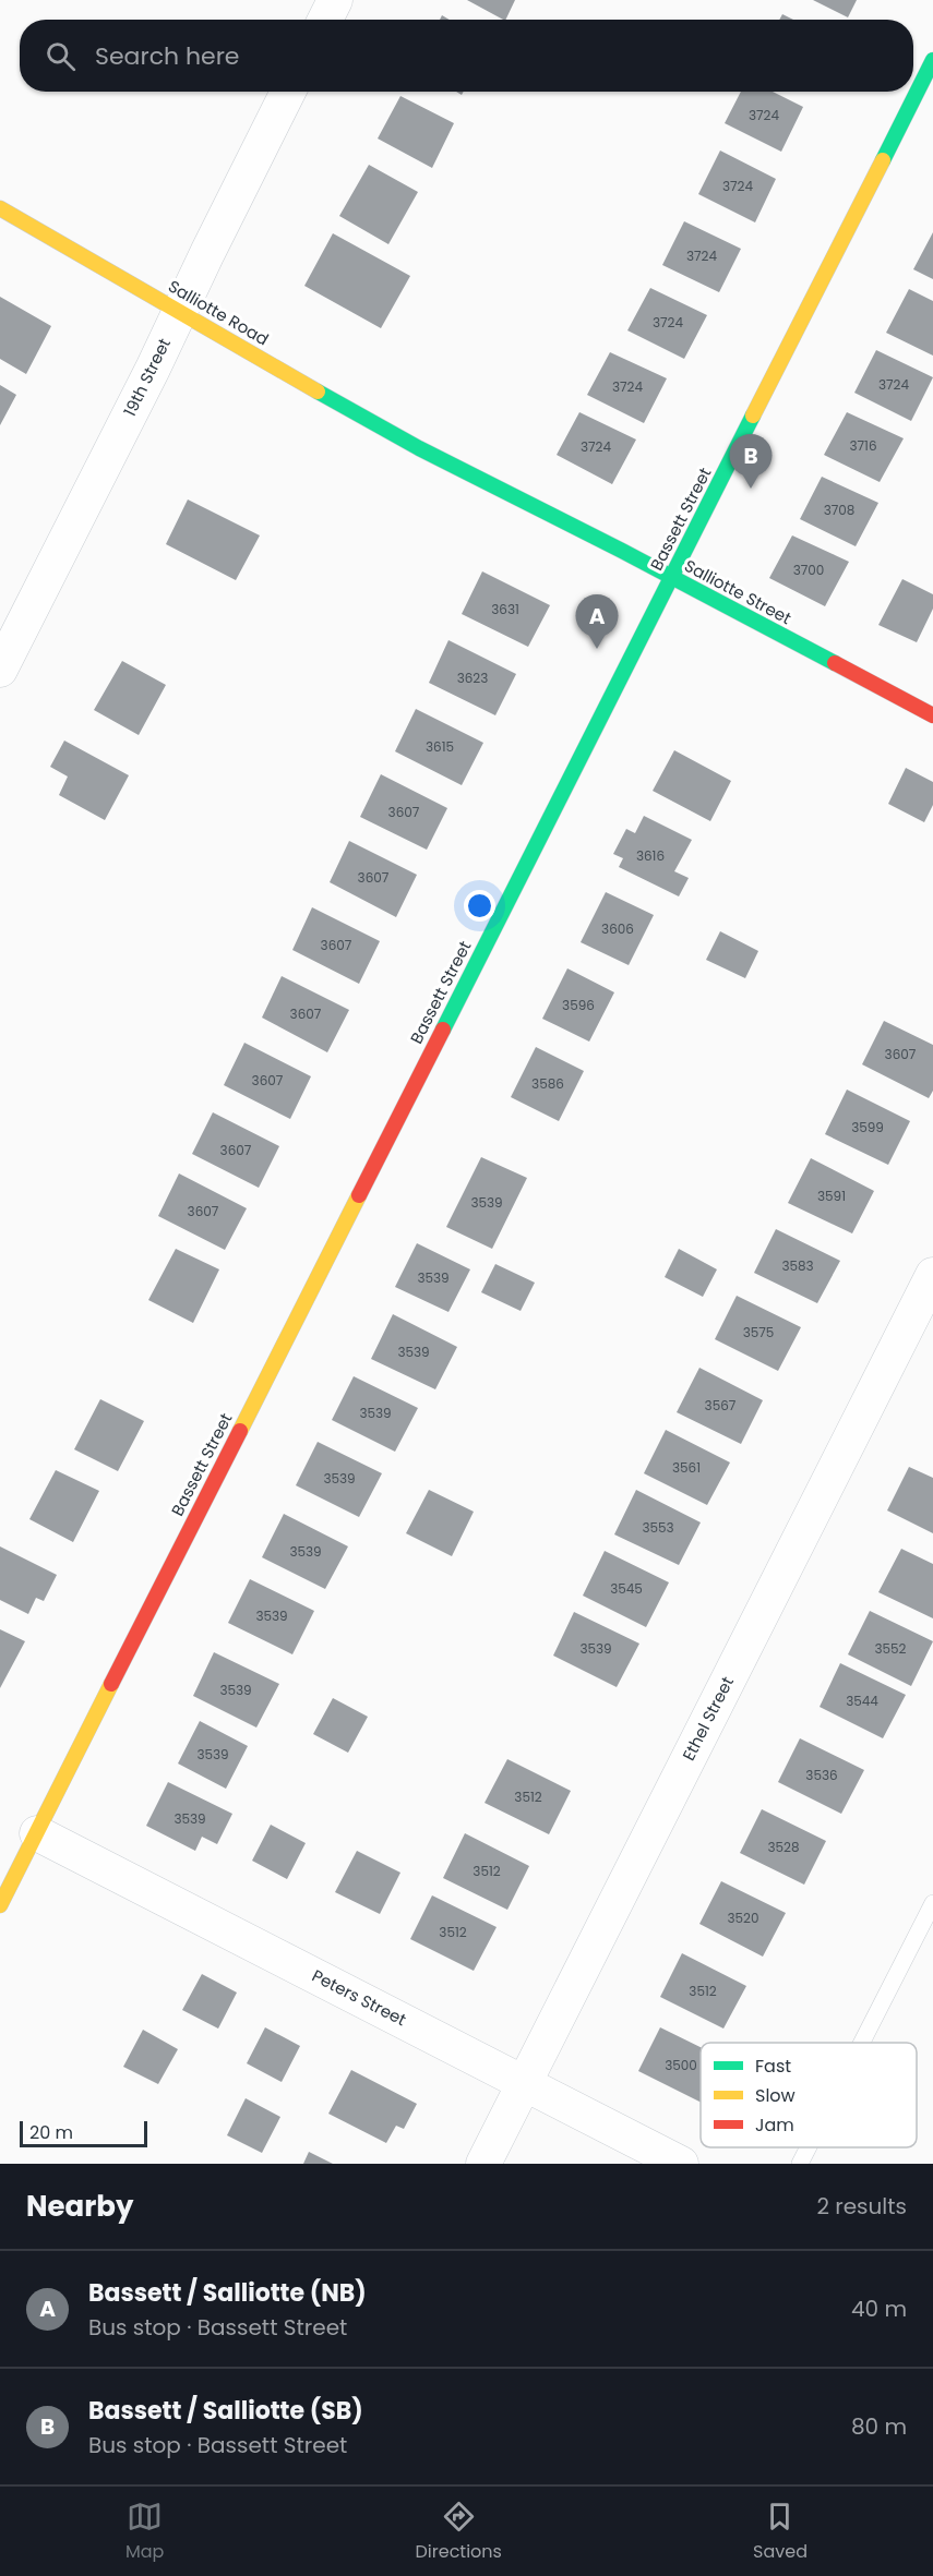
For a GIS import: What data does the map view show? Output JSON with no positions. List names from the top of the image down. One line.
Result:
{"streets":{"street":["Salliotte Road","19th Street","Bassett Street","Salliotte Street","Ethel Street","Peters Street"]},"crossings":[["Salliotte Road","19th Street"],["Salliotte Road","Salliotte Street"],["Bassett Street","Salliotte Street"],["Bassett Street","Peters Street"],["Ethel Street","Peters Street"]],"house_numbers":["3724","3724","3724","3724","3724","3724","3716","3724","3708","3700","3631","3623","3615","3607","3616","3607","3606","3607","3596","3607","3607","3607","3586","3599","3607","3591","3539","3607","3583","3539","3575","3539","3567","3539","3561","3539","3553","3539","3545","3539","3539","3552","3539","3544","3539","3536","3512","3539","3528","3512","3520","3512","3512","3500"],"legend":["Fast","Slow","Jam"],"scale_bar":"20 m","page":{"search":"Search here","pins":["B","A"],"scale":"20 m","heading":["Nearby","2 results"],"list":[{"mark":"A","name":"Bassett / Salliotte (NB)","note":"Bus stop · Bassett Street","value":"40 m"},{"mark":"B","name":"Bassett / Salliotte (SB)","note":"Bus stop · Bassett Street","value":"80 m"}],"nav":["Map","Directions","Saved"]}}
